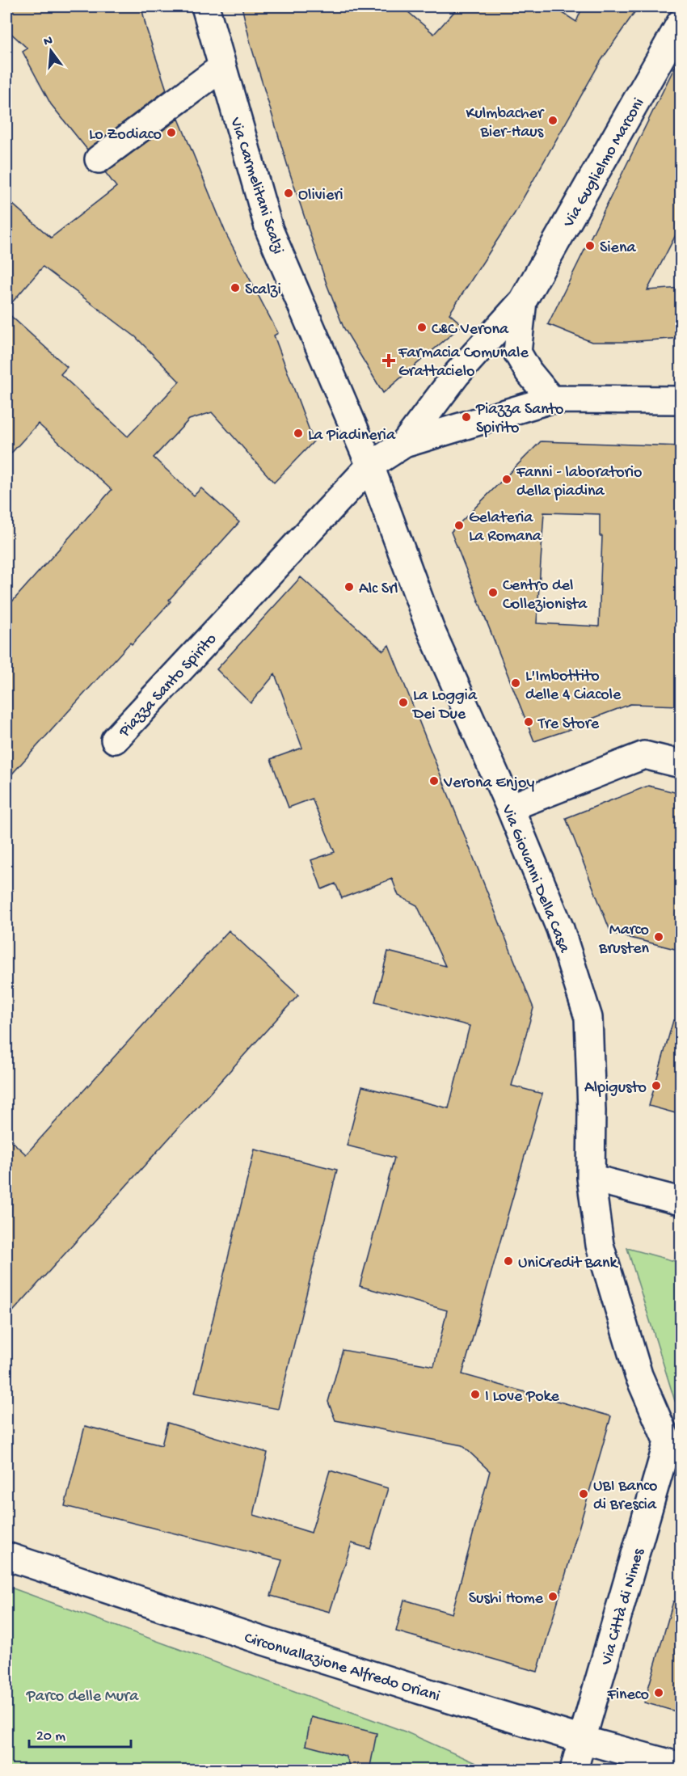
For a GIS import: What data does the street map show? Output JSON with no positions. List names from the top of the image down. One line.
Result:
{"streets":{"street":["Via Guglielmo Marconi","Via Carmelitani Scalzi","Piazza Santo Spirito","Via Giovanni Della Casa","Via Città di Nimes","Circonvallazione Alfredo Oriani"]},"crossings":[["Via Guglielmo Marconi","Piazza Santo Spirito"],["Via Carmelitani Scalzi","Piazza Santo Spirito"],["Via Carmelitani Scalzi","Via Giovanni Della Casa"],["Piazza Santo Spirito","Via Giovanni Della Casa"],["Via Giovanni Della Casa","Via Città di Nimes"],["Via Città di Nimes","Circonvallazione Alfredo Oriani"]],"parks":["Parco delle Mura"],"places":{"other":["Kulmbacher Bier-Haus","Lo Zodiaco","Olivieri","Siena","Scalzi","C&C Verona","Piazza Santo Spirito","La Piadineria","Fanni - laboratorio della piadina","Gelateria La Romana","Alc Srl","Centro del Collezionista","L'Imbottito delle 4 Ciacole","La Loggia Dei Due","Tre Store","Verona Enjoy","Marco Brusten","Alpigusto","UniCredit Bank","I Love Poke","UBI Banco di Brescia","Sushi Home","Fineco"],"health":["Farmacia Comunale Grattacielo"]},"scale_bar":"20 m","north":"top"}
